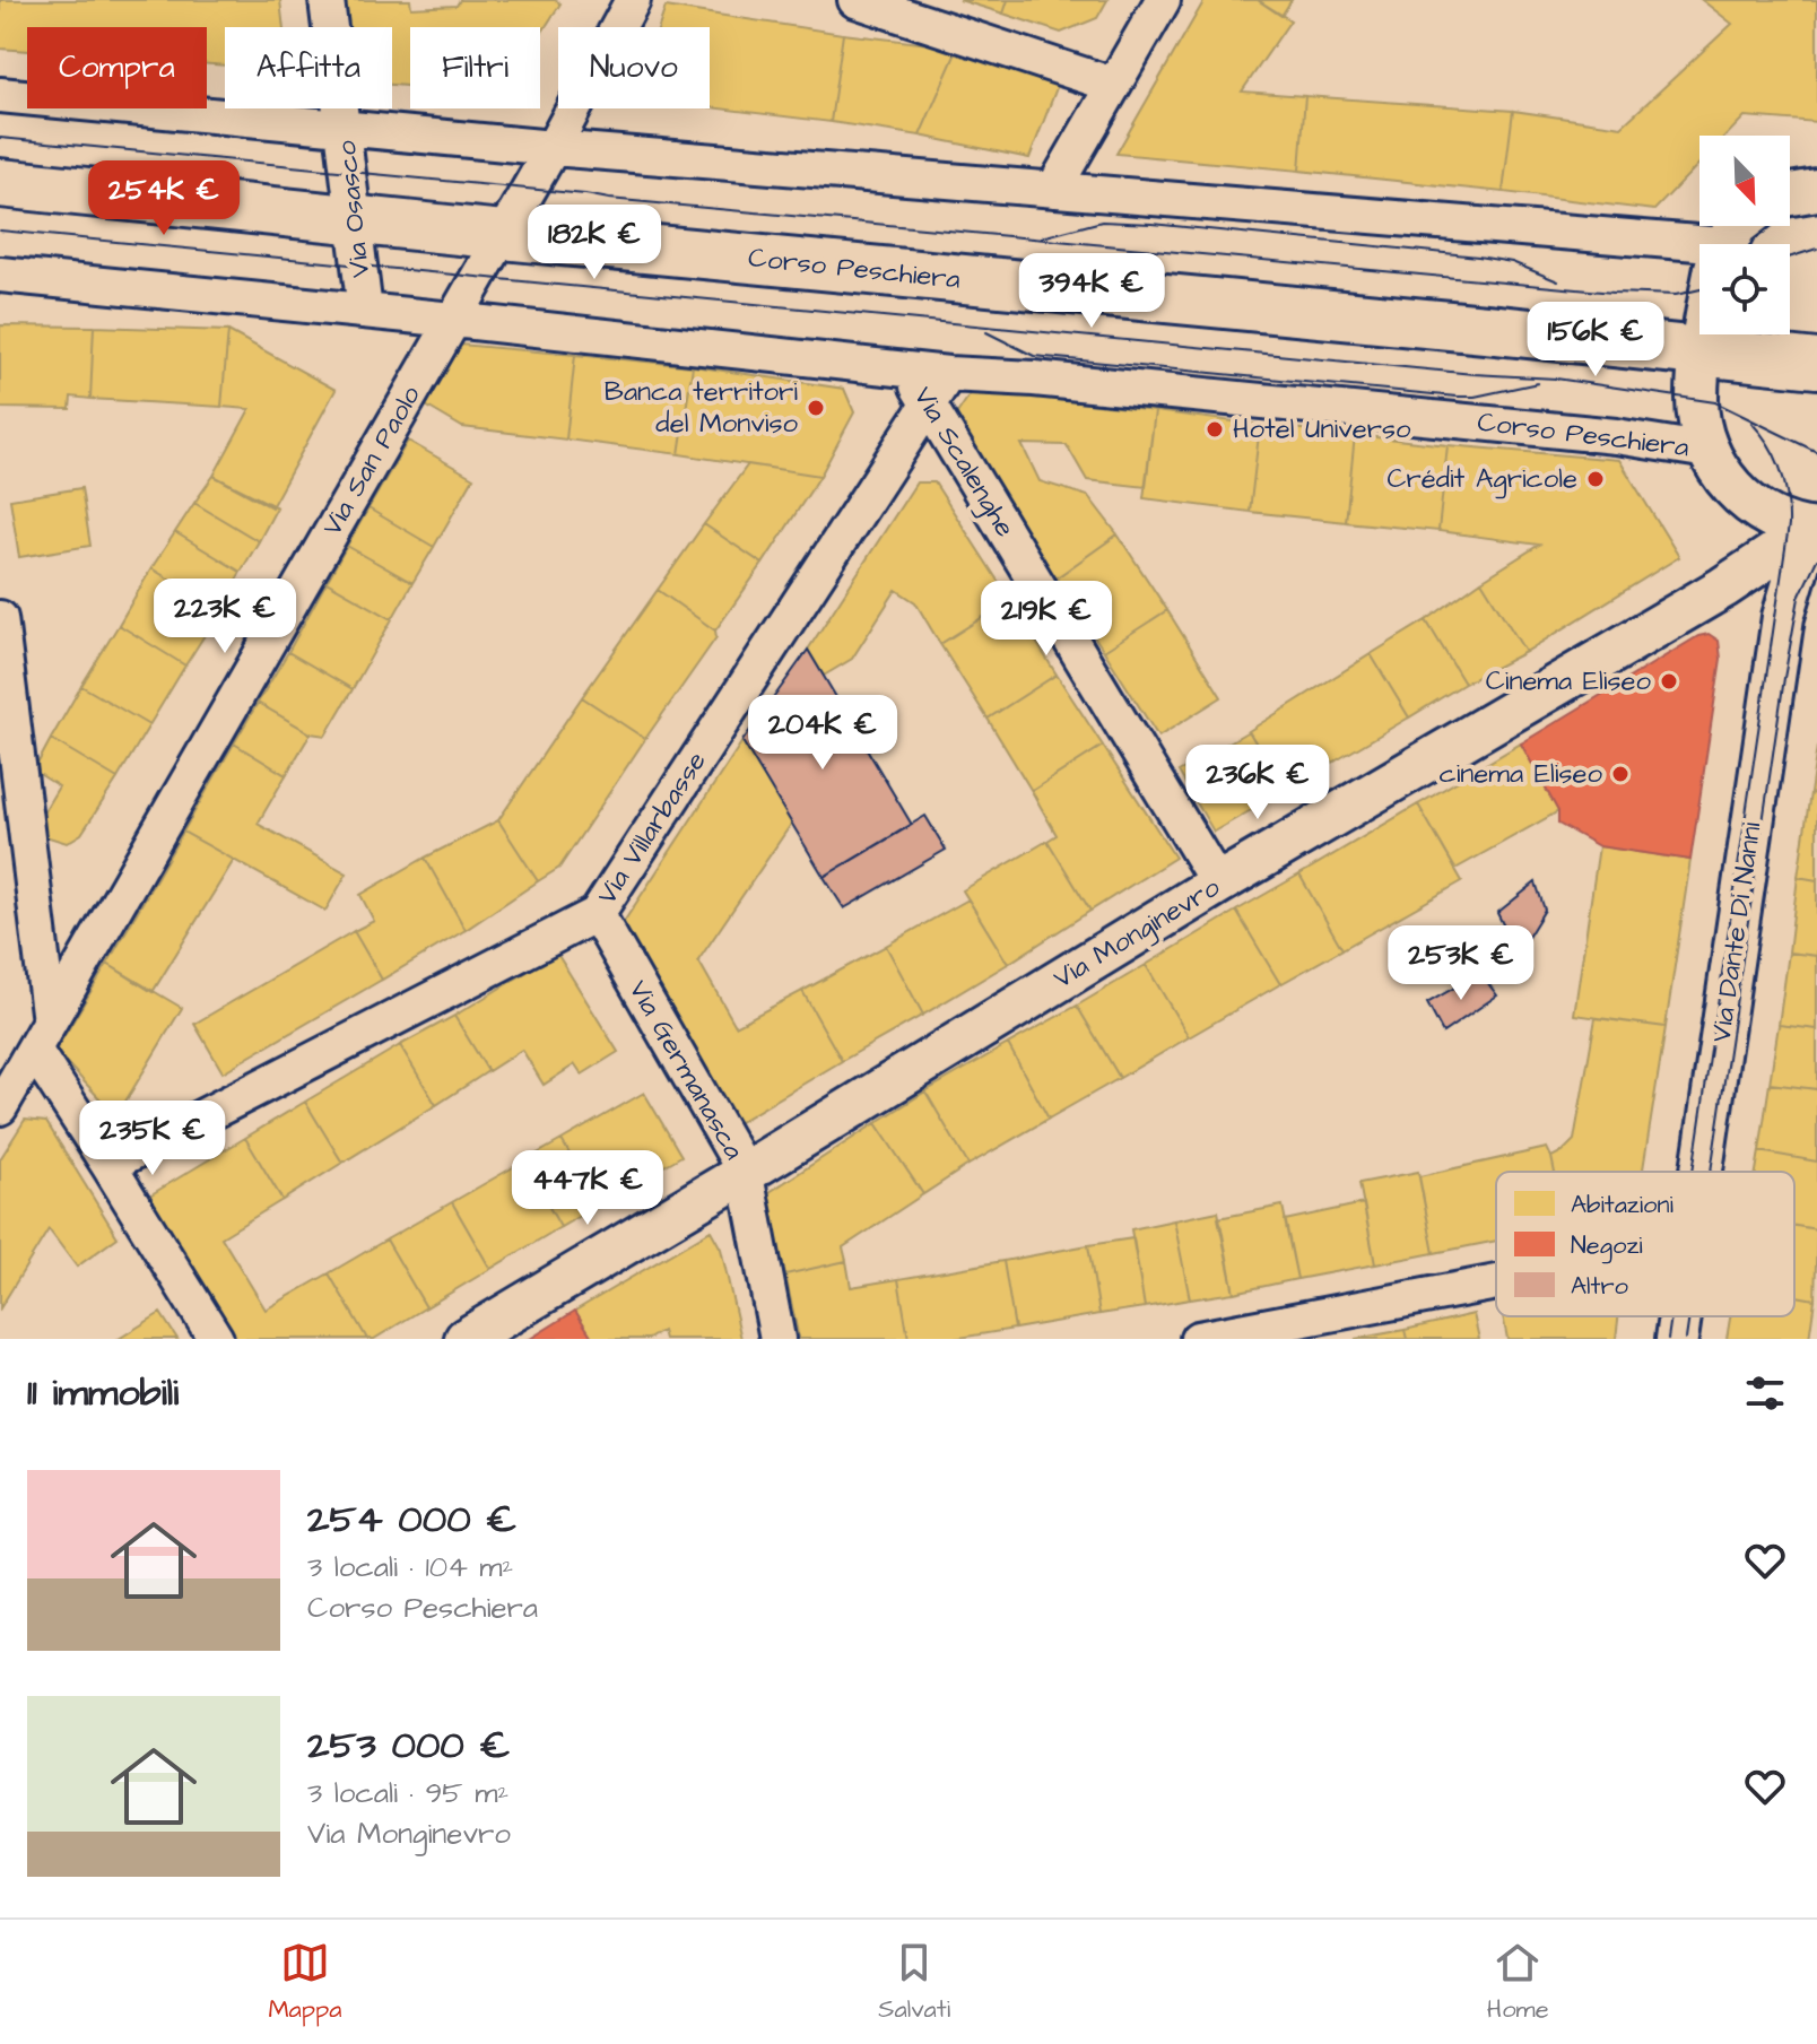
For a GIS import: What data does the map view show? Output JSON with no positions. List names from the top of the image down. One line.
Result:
{"streets":{"main road":["Corso Peschiera"],"street":["Via Osasco","Via San Paolo","Via Scalenghe","Via Villarbasse","Via Dante Di Nanni","Via Monginevro","Via Germanasca"]},"crossings":[["Via Osasco","Corso Peschiera"],["Corso Peschiera","Via San Paolo"],["Corso Peschiera","Via Scalenghe"],["Corso Peschiera","Via Villarbasse"],["Via San Paolo","Via Scalenghe"],["Via Scalenghe","Via Villarbasse"],["Via Scalenghe","Via Monginevro"],["Via Villarbasse","Via Germanasca"],["Via Dante Di Nanni","Via Monginevro"],["Via Monginevro","Via Germanasca"]],"places":["Banca territori del Monviso","Hotel Universo","Crédit Agricole","Cinema Eliseo","cinema Eliseo"],"legend":["Abitazioni","Negozi","Altro"],"north":"bottom right","page":{"chip":["Compra","Affitta","Filtri","Nuovo"],"price":["254K €","182K €","394K €","156K €","223K €","219K €","204K €","236K €","253K €","235K €","447K €"],"heading":"11 immobili","list":[{"name":"254 000 €","note":"3 locali · 104 m² · Corso Peschiera"},{"name":"253 000 €","note":"3 locali · 95 m² · Via Monginevro"}],"tabs":["Mappa","Salvati","Home"]}}
